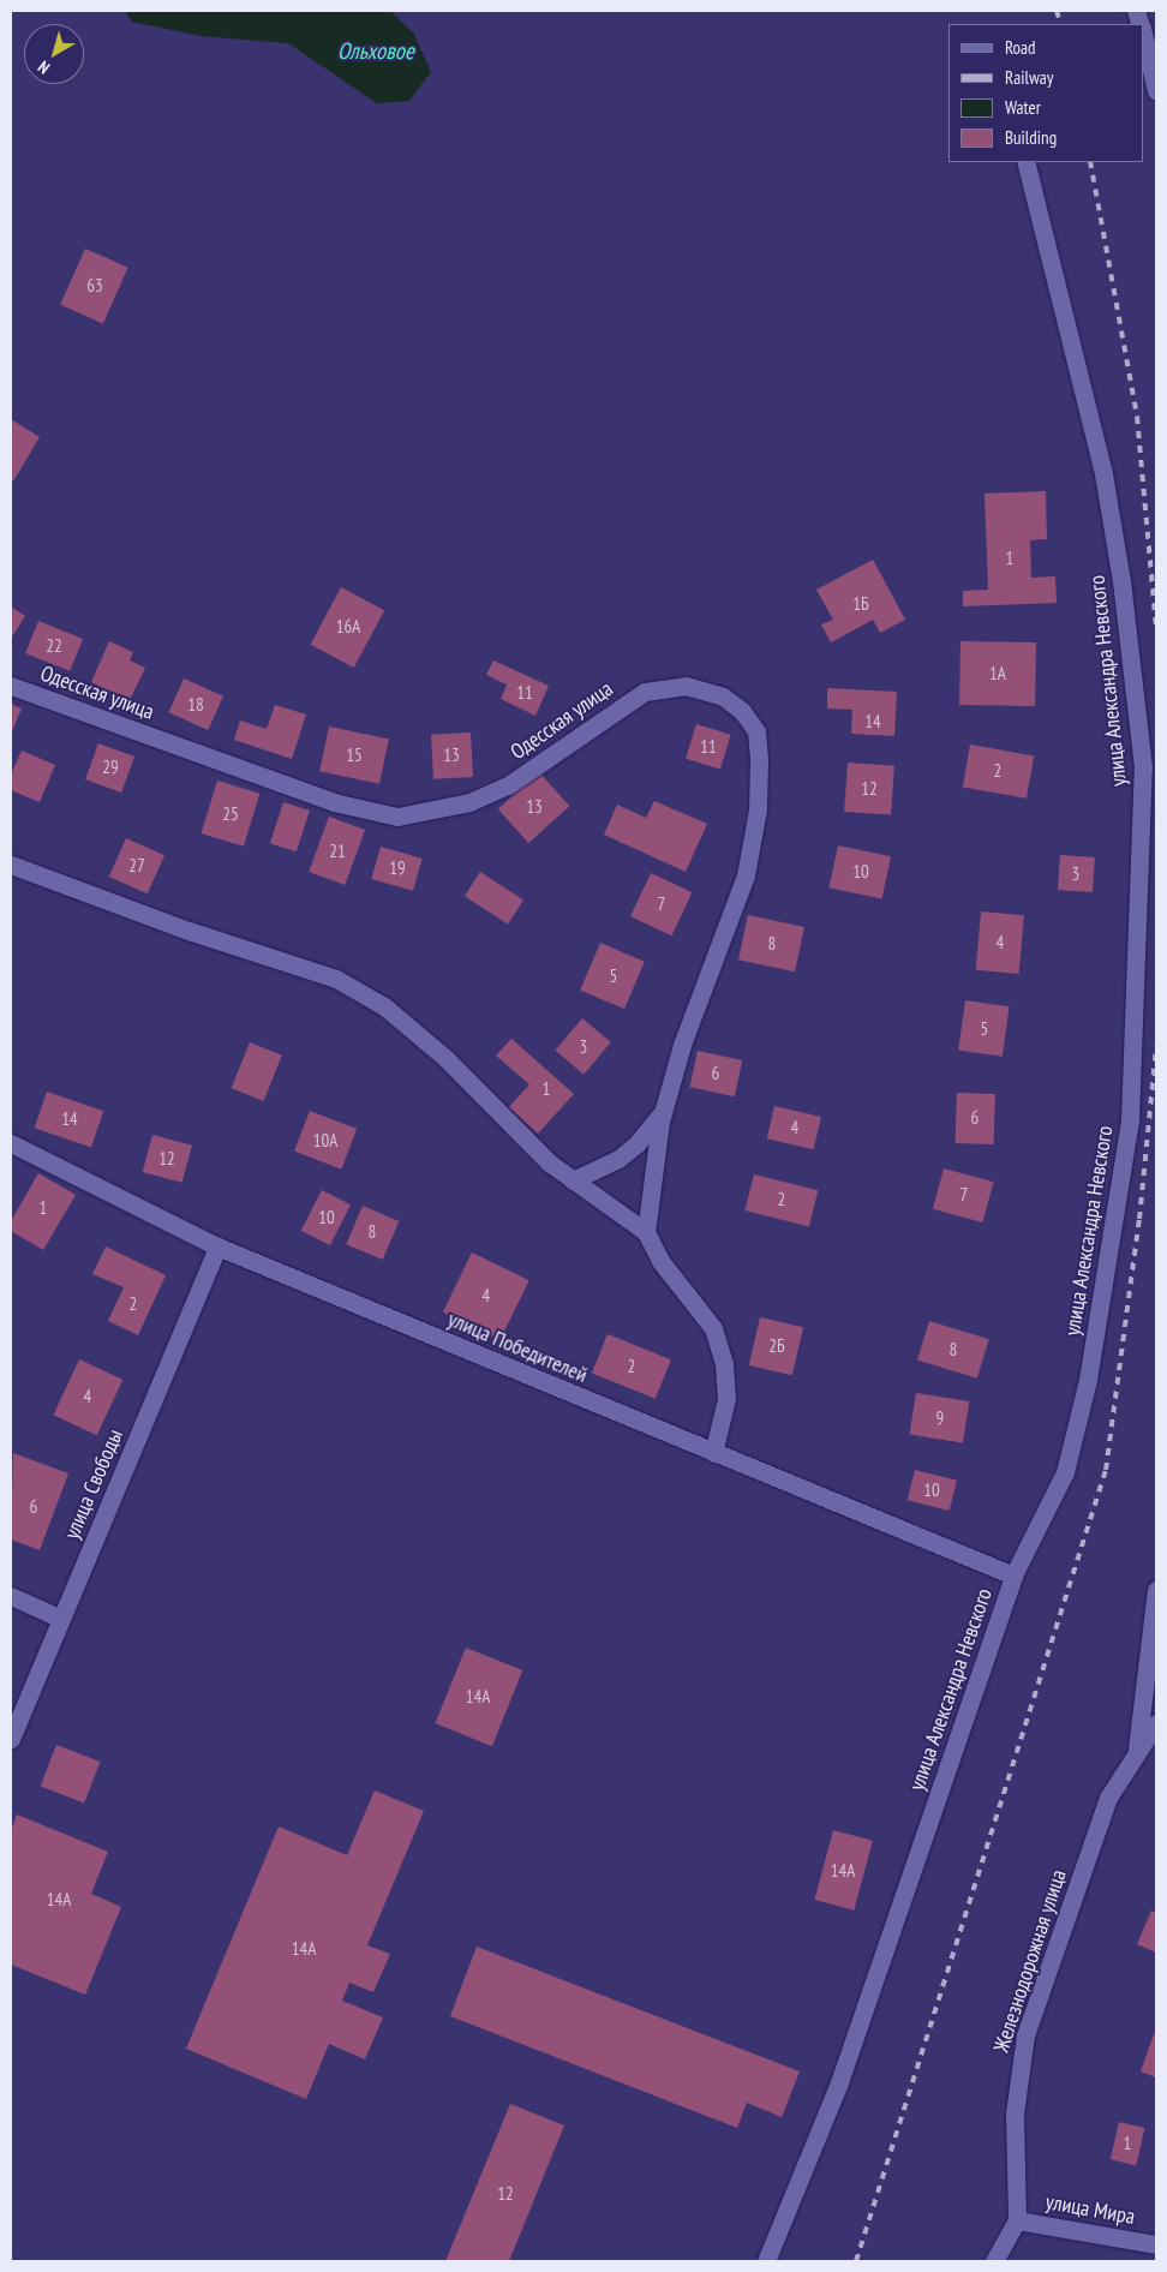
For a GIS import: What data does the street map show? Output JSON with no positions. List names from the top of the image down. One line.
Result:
{"streets":{"street":["улица Александра Невского","Одесская улица","улица Победителей","улица Свободы","Железнодорожная улица","улица Мира"]},"crossings":[["улица Александра Невского","улица Победителей"],["улица Победителей","улица Свободы"],["Железнодорожная улица","улица Мира"]],"water":["Ольховое"],"house_numbers":["63","1","1Б","16А","22","1А","11","18","14","11","15","13","29","2","12","13","25","21","27","19","10","3","7","4","8","5","5","3","6","1","6","14","4","10А","12","7","2","1","10","8","4","2","2Б","8","2","4","9","10","6","14А","14А","14А","14А","1","12"],"legend":["Road","Railway","Water","Building"],"north":"bottom left"}
